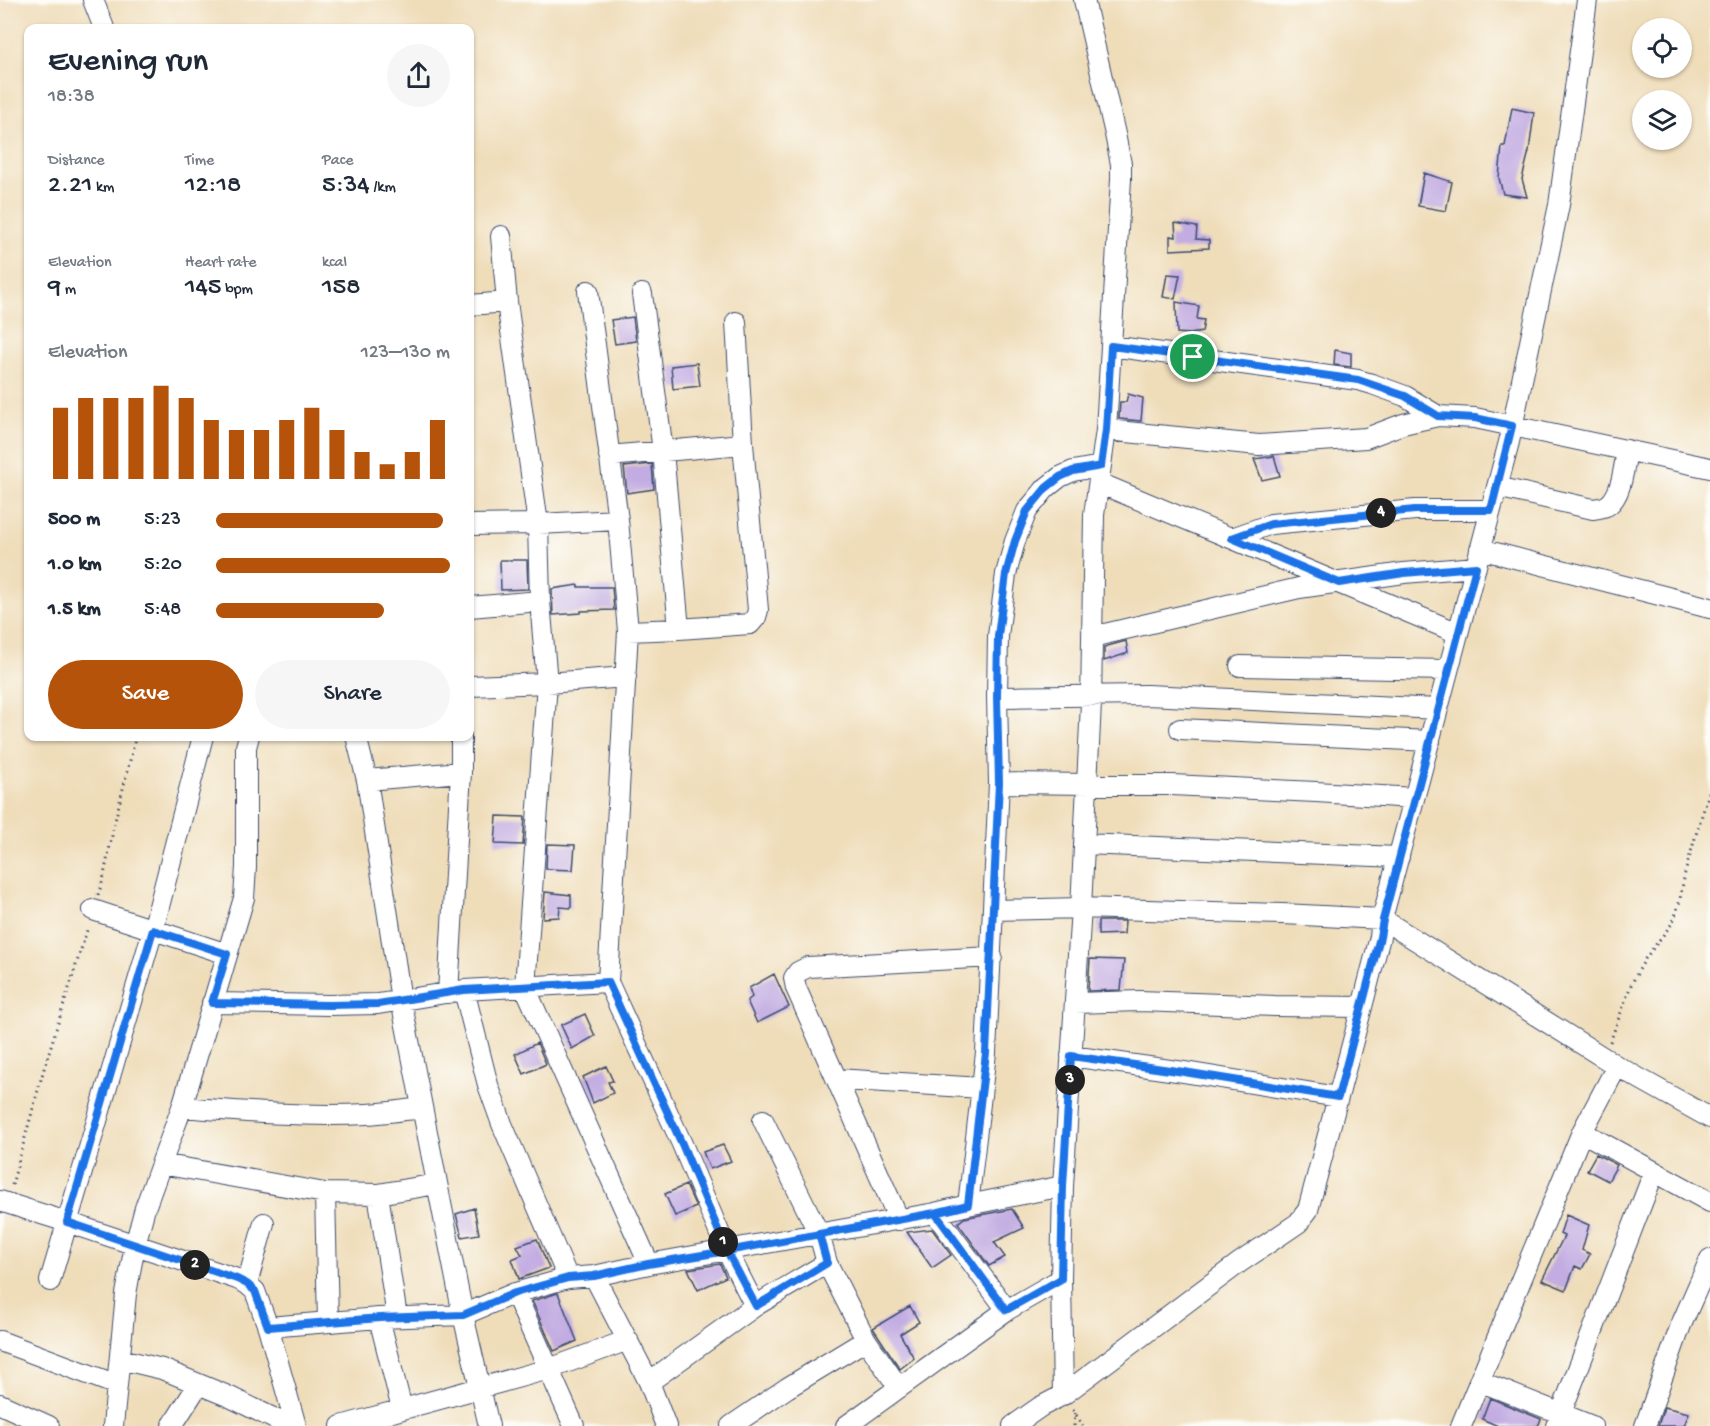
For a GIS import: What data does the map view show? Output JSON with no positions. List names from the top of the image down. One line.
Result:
{"page":{"heading":["Evening run","18:38"],"stats":[["Distance","2.21 km"],["Time","12:18"],["Pace","5:34 /km"],["Elevation","9 m"],["Heart rate","145 bpm"],["kcal","158"]],"chart":["Elevation","123–130 m"],"pins":["4","3","1","2"],"list":[{"name":"500 m","note":"5:23"},{"name":"1.0 km","note":"5:20"},{"name":"1.5 km","note":"5:48"}],"buttons":["Save","Share"]}}
